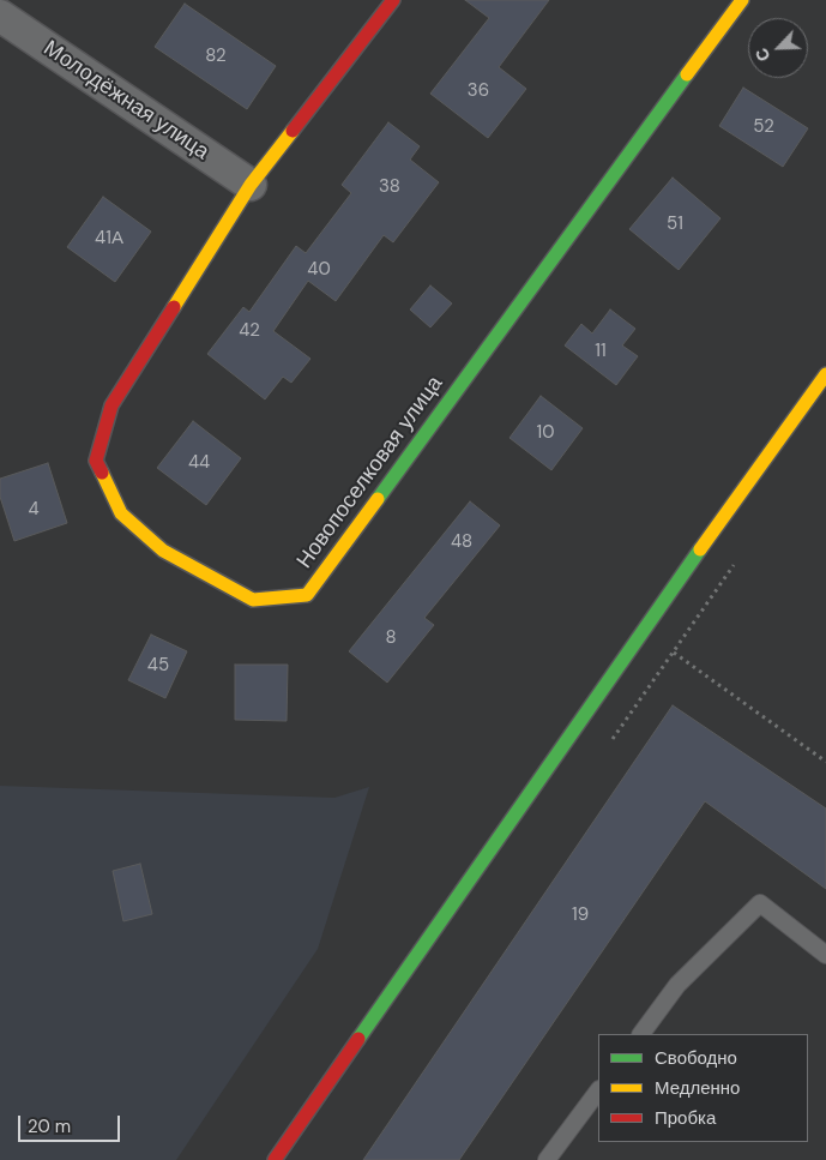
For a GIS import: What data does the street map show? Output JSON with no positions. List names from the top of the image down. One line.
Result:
{"streets":{"street":["Молодёжная улица","Новопоселковая улица"]},"crossings":[["Молодёжная улица","Новопоселковая улица"]],"house_numbers":["82","36","52","38","51","41А","40","42","11","10","44","4","48","8","45","19"],"legend":["Свободно","Медленно","Пробка"],"scale_bar":"20 m","north":"bottom left"}
